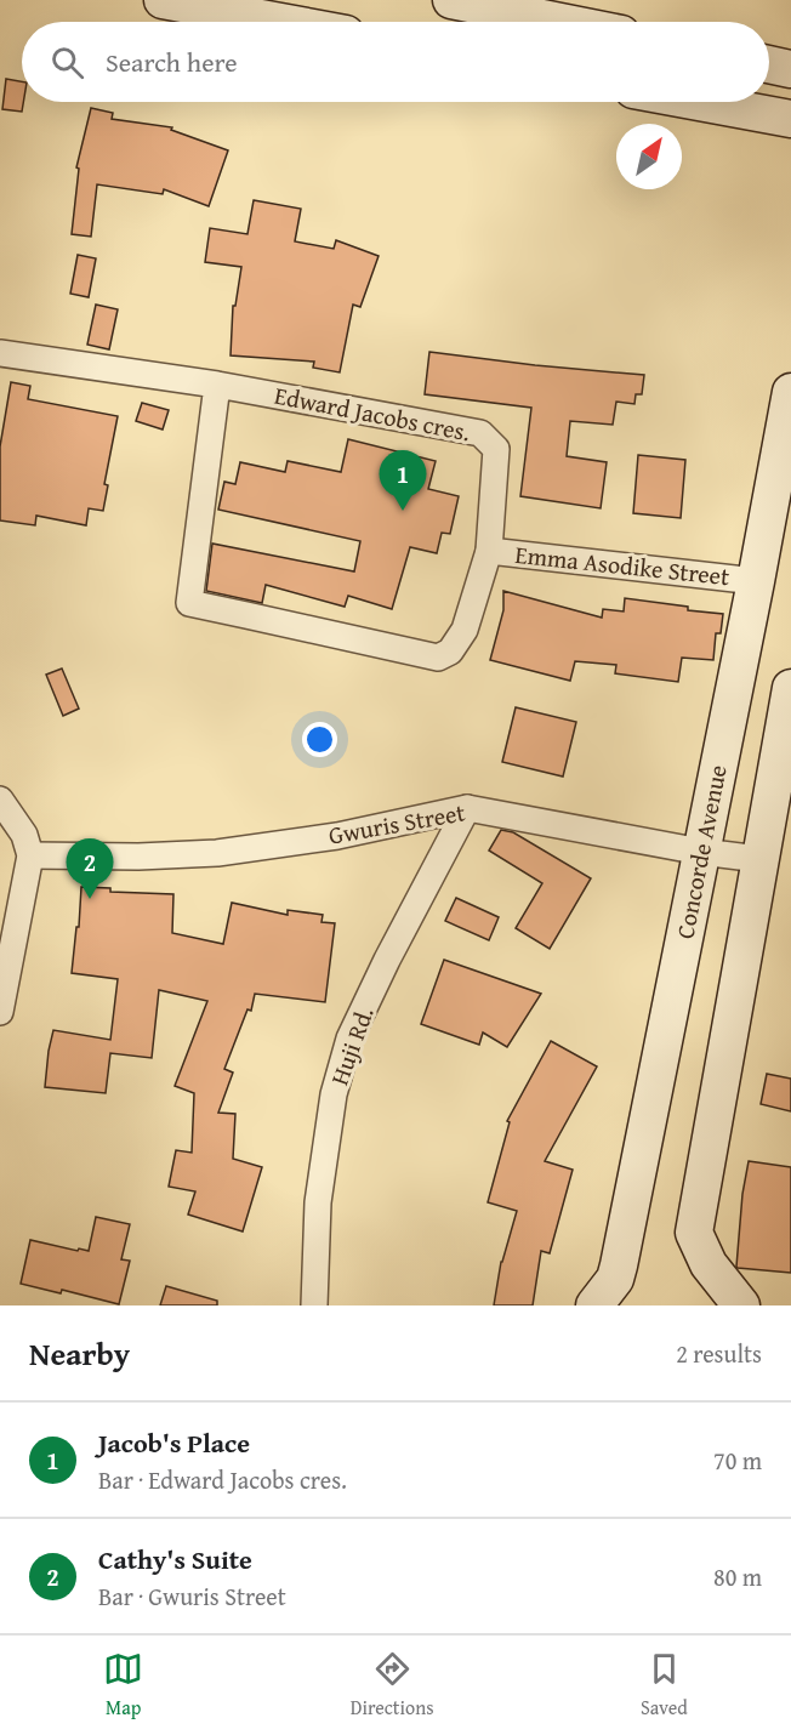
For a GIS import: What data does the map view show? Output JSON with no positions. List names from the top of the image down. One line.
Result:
{"streets":{"street":["Edward Jacobs cres.","Emma Asodike Street","Gwuris Street","Concorde Avenue","Huji Rd."]},"crossings":[["Edward Jacobs cres.","Emma Asodike Street"],["Emma Asodike Street","Concorde Avenue"],["Gwuris Street","Concorde Avenue"],["Gwuris Street","Huji Rd."]],"north":"top right","page":{"search":"Search here","pins":["1","2"],"heading":["Nearby","2 results"],"list":[{"mark":"1","name":"Jacob's Place","note":"Bar · Edward Jacobs cres.","value":"70 m"},{"mark":"2","name":"Cathy's Suite","note":"Bar · Gwuris Street","value":"80 m"}],"nav":["Map","Directions","Saved"]}}
